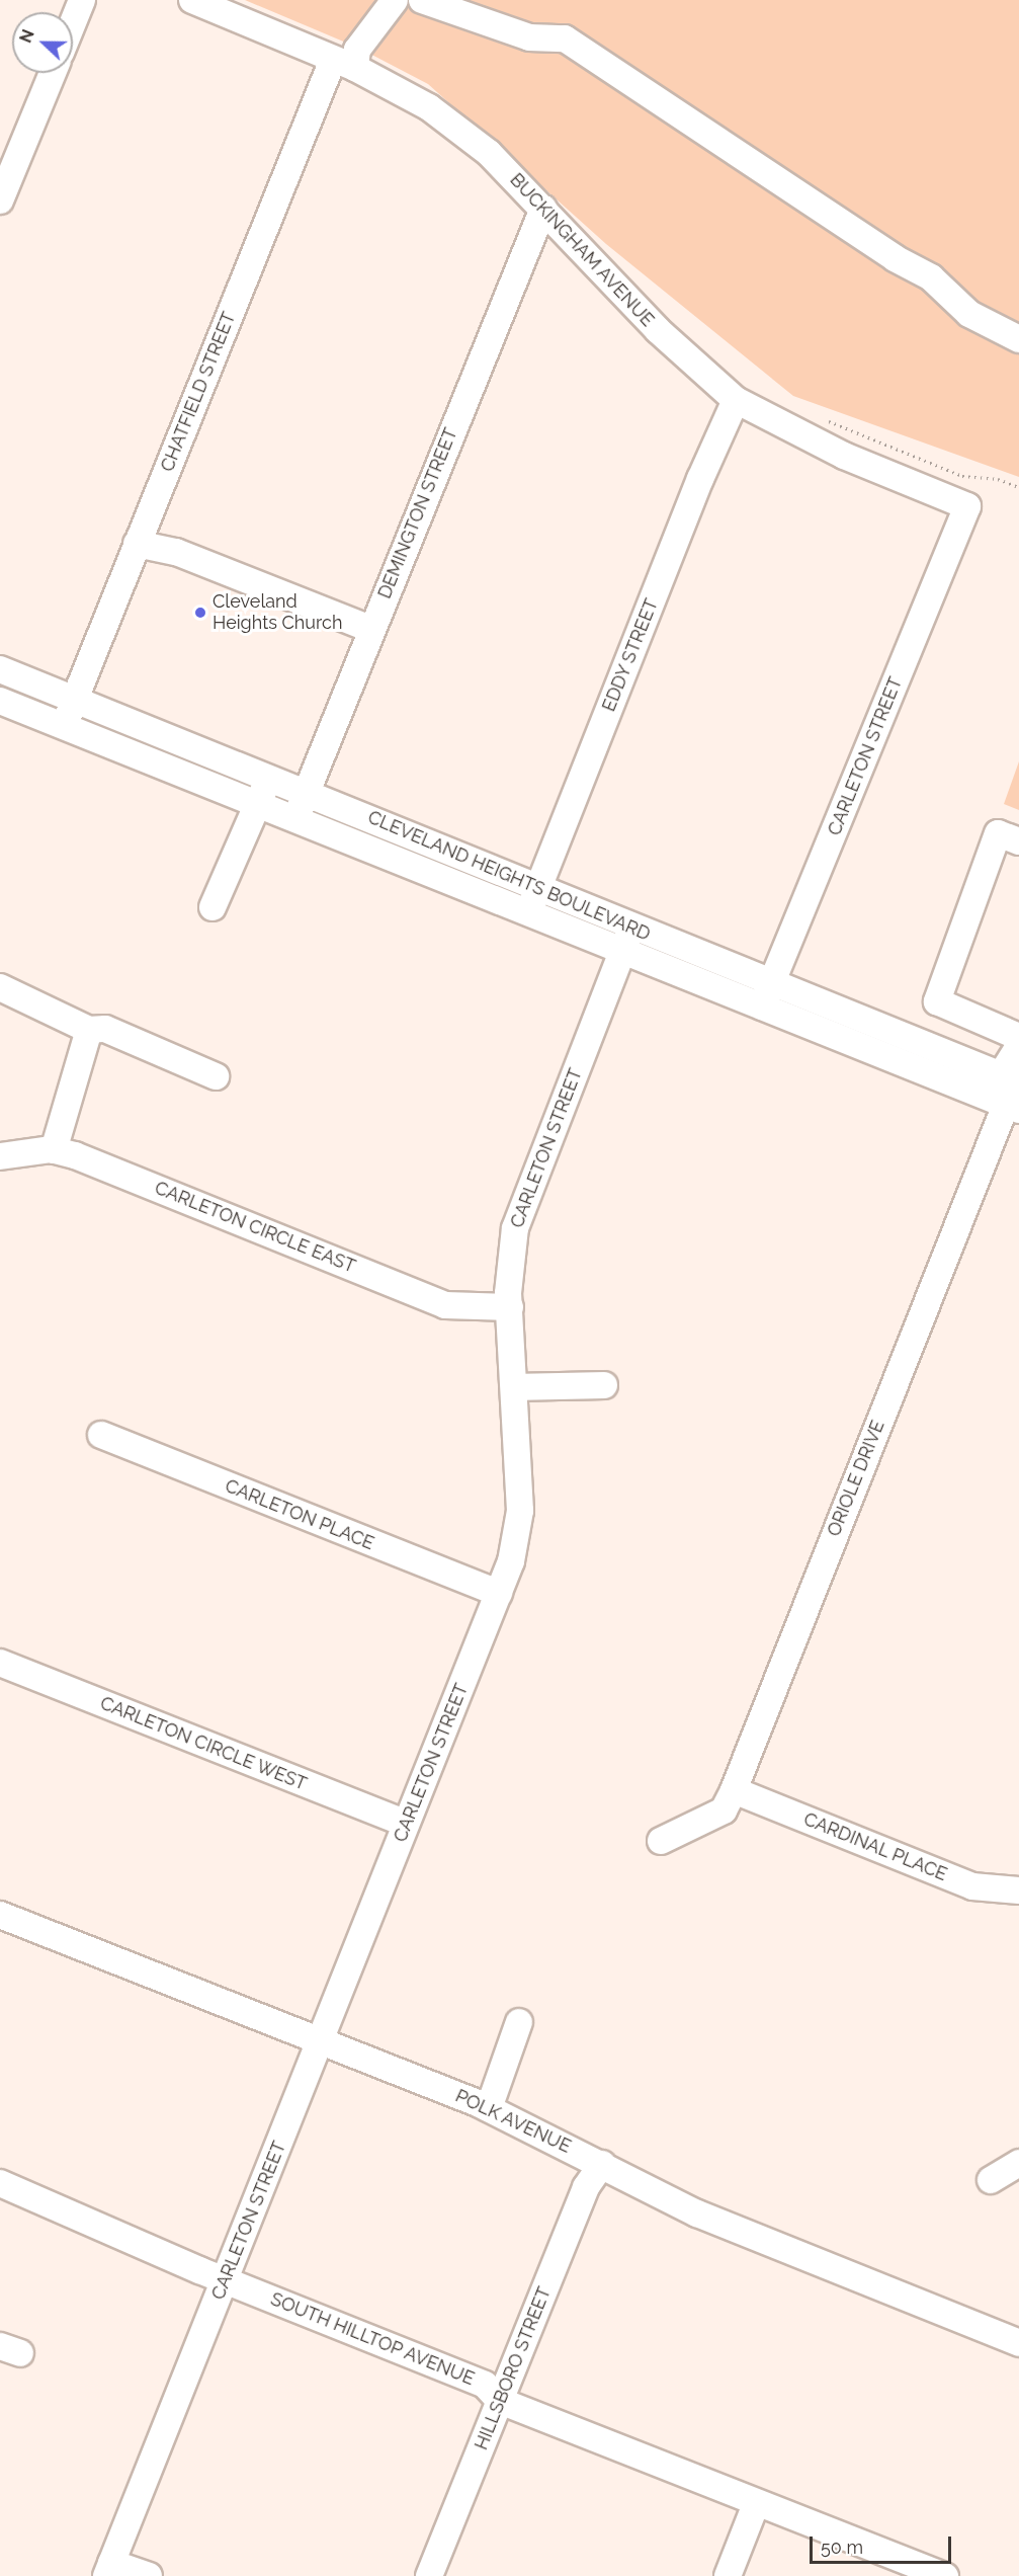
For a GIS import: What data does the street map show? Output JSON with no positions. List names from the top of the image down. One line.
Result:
{"streets":{"street":["BUCKINGHAM AVENUE","CHATFIELD STREET","DEMINGTON STREET","EDDY STREET","CARLETON STREET","CLEVELAND HEIGHTS BOULEVARD","CARLETON CIRCLE EAST","ORIOLE DRIVE","CARLETON PLACE","CARLETON CIRCLE WEST","CARDINAL PLACE","POLK AVENUE","SOUTH HILLTOP AVENUE","HILLSBORO STREET"]},"crossings":[["BUCKINGHAM AVENUE","CHATFIELD STREET"],["BUCKINGHAM AVENUE","DEMINGTON STREET"],["BUCKINGHAM AVENUE","EDDY STREET"],["BUCKINGHAM AVENUE","CARLETON STREET"],["CHATFIELD STREET","CLEVELAND HEIGHTS BOULEVARD"],["DEMINGTON STREET","CLEVELAND HEIGHTS BOULEVARD"],["EDDY STREET","CLEVELAND HEIGHTS BOULEVARD"],["CARLETON STREET","CLEVELAND HEIGHTS BOULEVARD"],["CARLETON STREET","CARLETON CIRCLE EAST"],["CARLETON STREET","CARLETON PLACE"],["CARLETON STREET","CARLETON CIRCLE WEST"],["CARLETON STREET","POLK AVENUE"],["CARLETON STREET","SOUTH HILLTOP AVENUE"],["CLEVELAND HEIGHTS BOULEVARD","ORIOLE DRIVE"],["ORIOLE DRIVE","CARDINAL PLACE"],["POLK AVENUE","HILLSBORO STREET"],["SOUTH HILLTOP AVENUE","HILLSBORO STREET"]],"places":["Cleveland Heights Church"],"scale_bar":"50 m","north":"left"}
